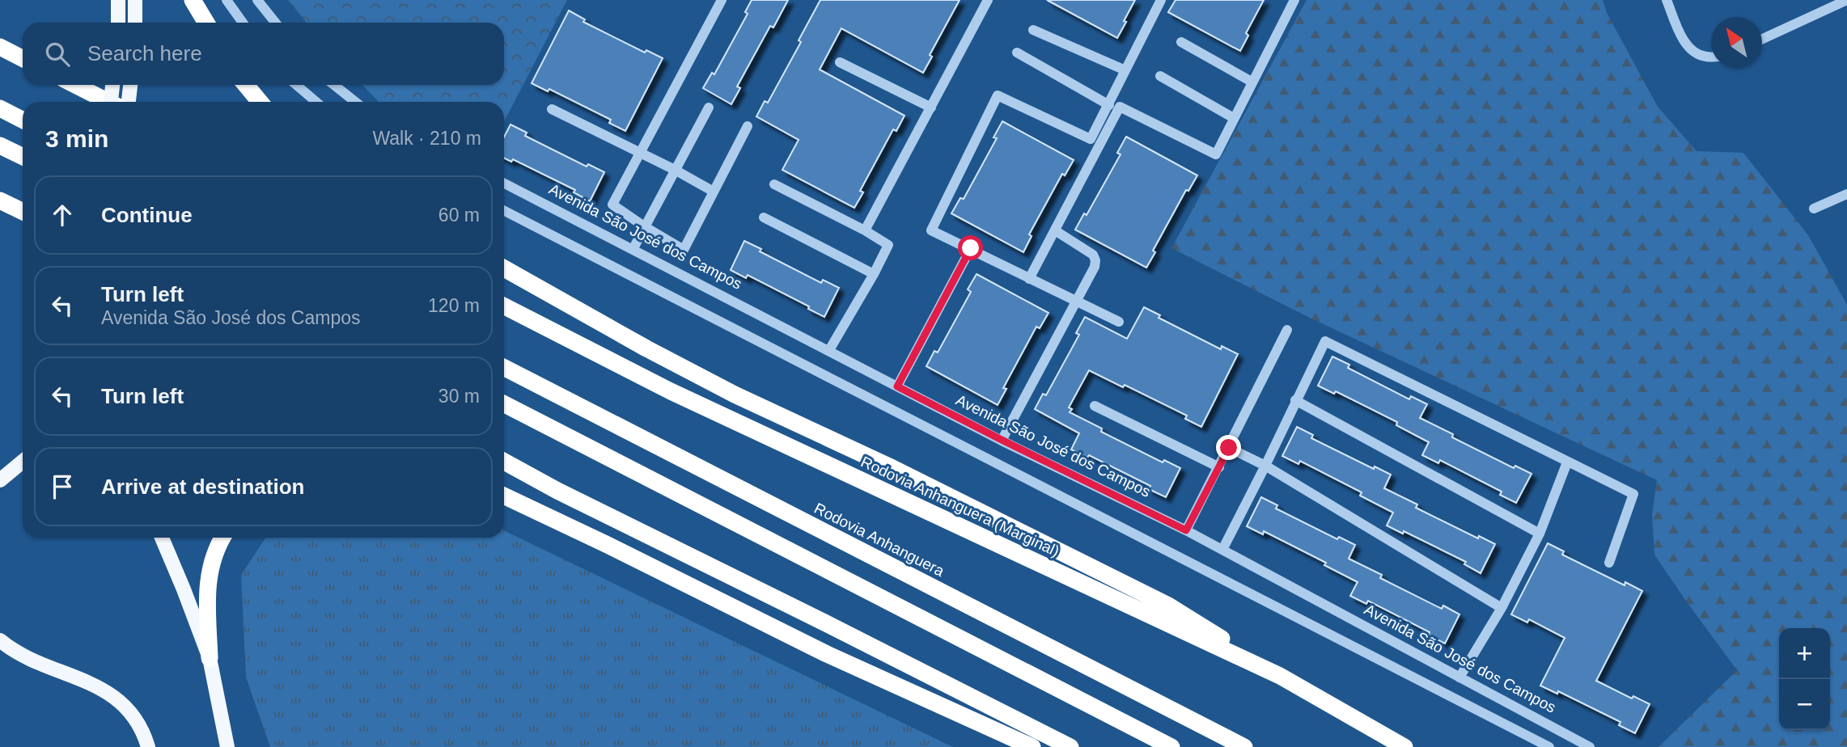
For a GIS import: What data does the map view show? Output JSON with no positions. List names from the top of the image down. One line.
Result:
{"streets":{"highway":["Rodovia Anhanguera (Marginal)","Rodovia Anhanguera"],"street":["Avenida São José dos Campos"]},"north":"top left","page":{"search":"Search here","heading":["3 min","Walk · 210 m"],"list":[["Continue","60 m"],["Turn left","Avenida São José dos Campos","120 m"],["Turn left","30 m"],"Arrive at destination"],"map_buttons":["+","−"]}}
